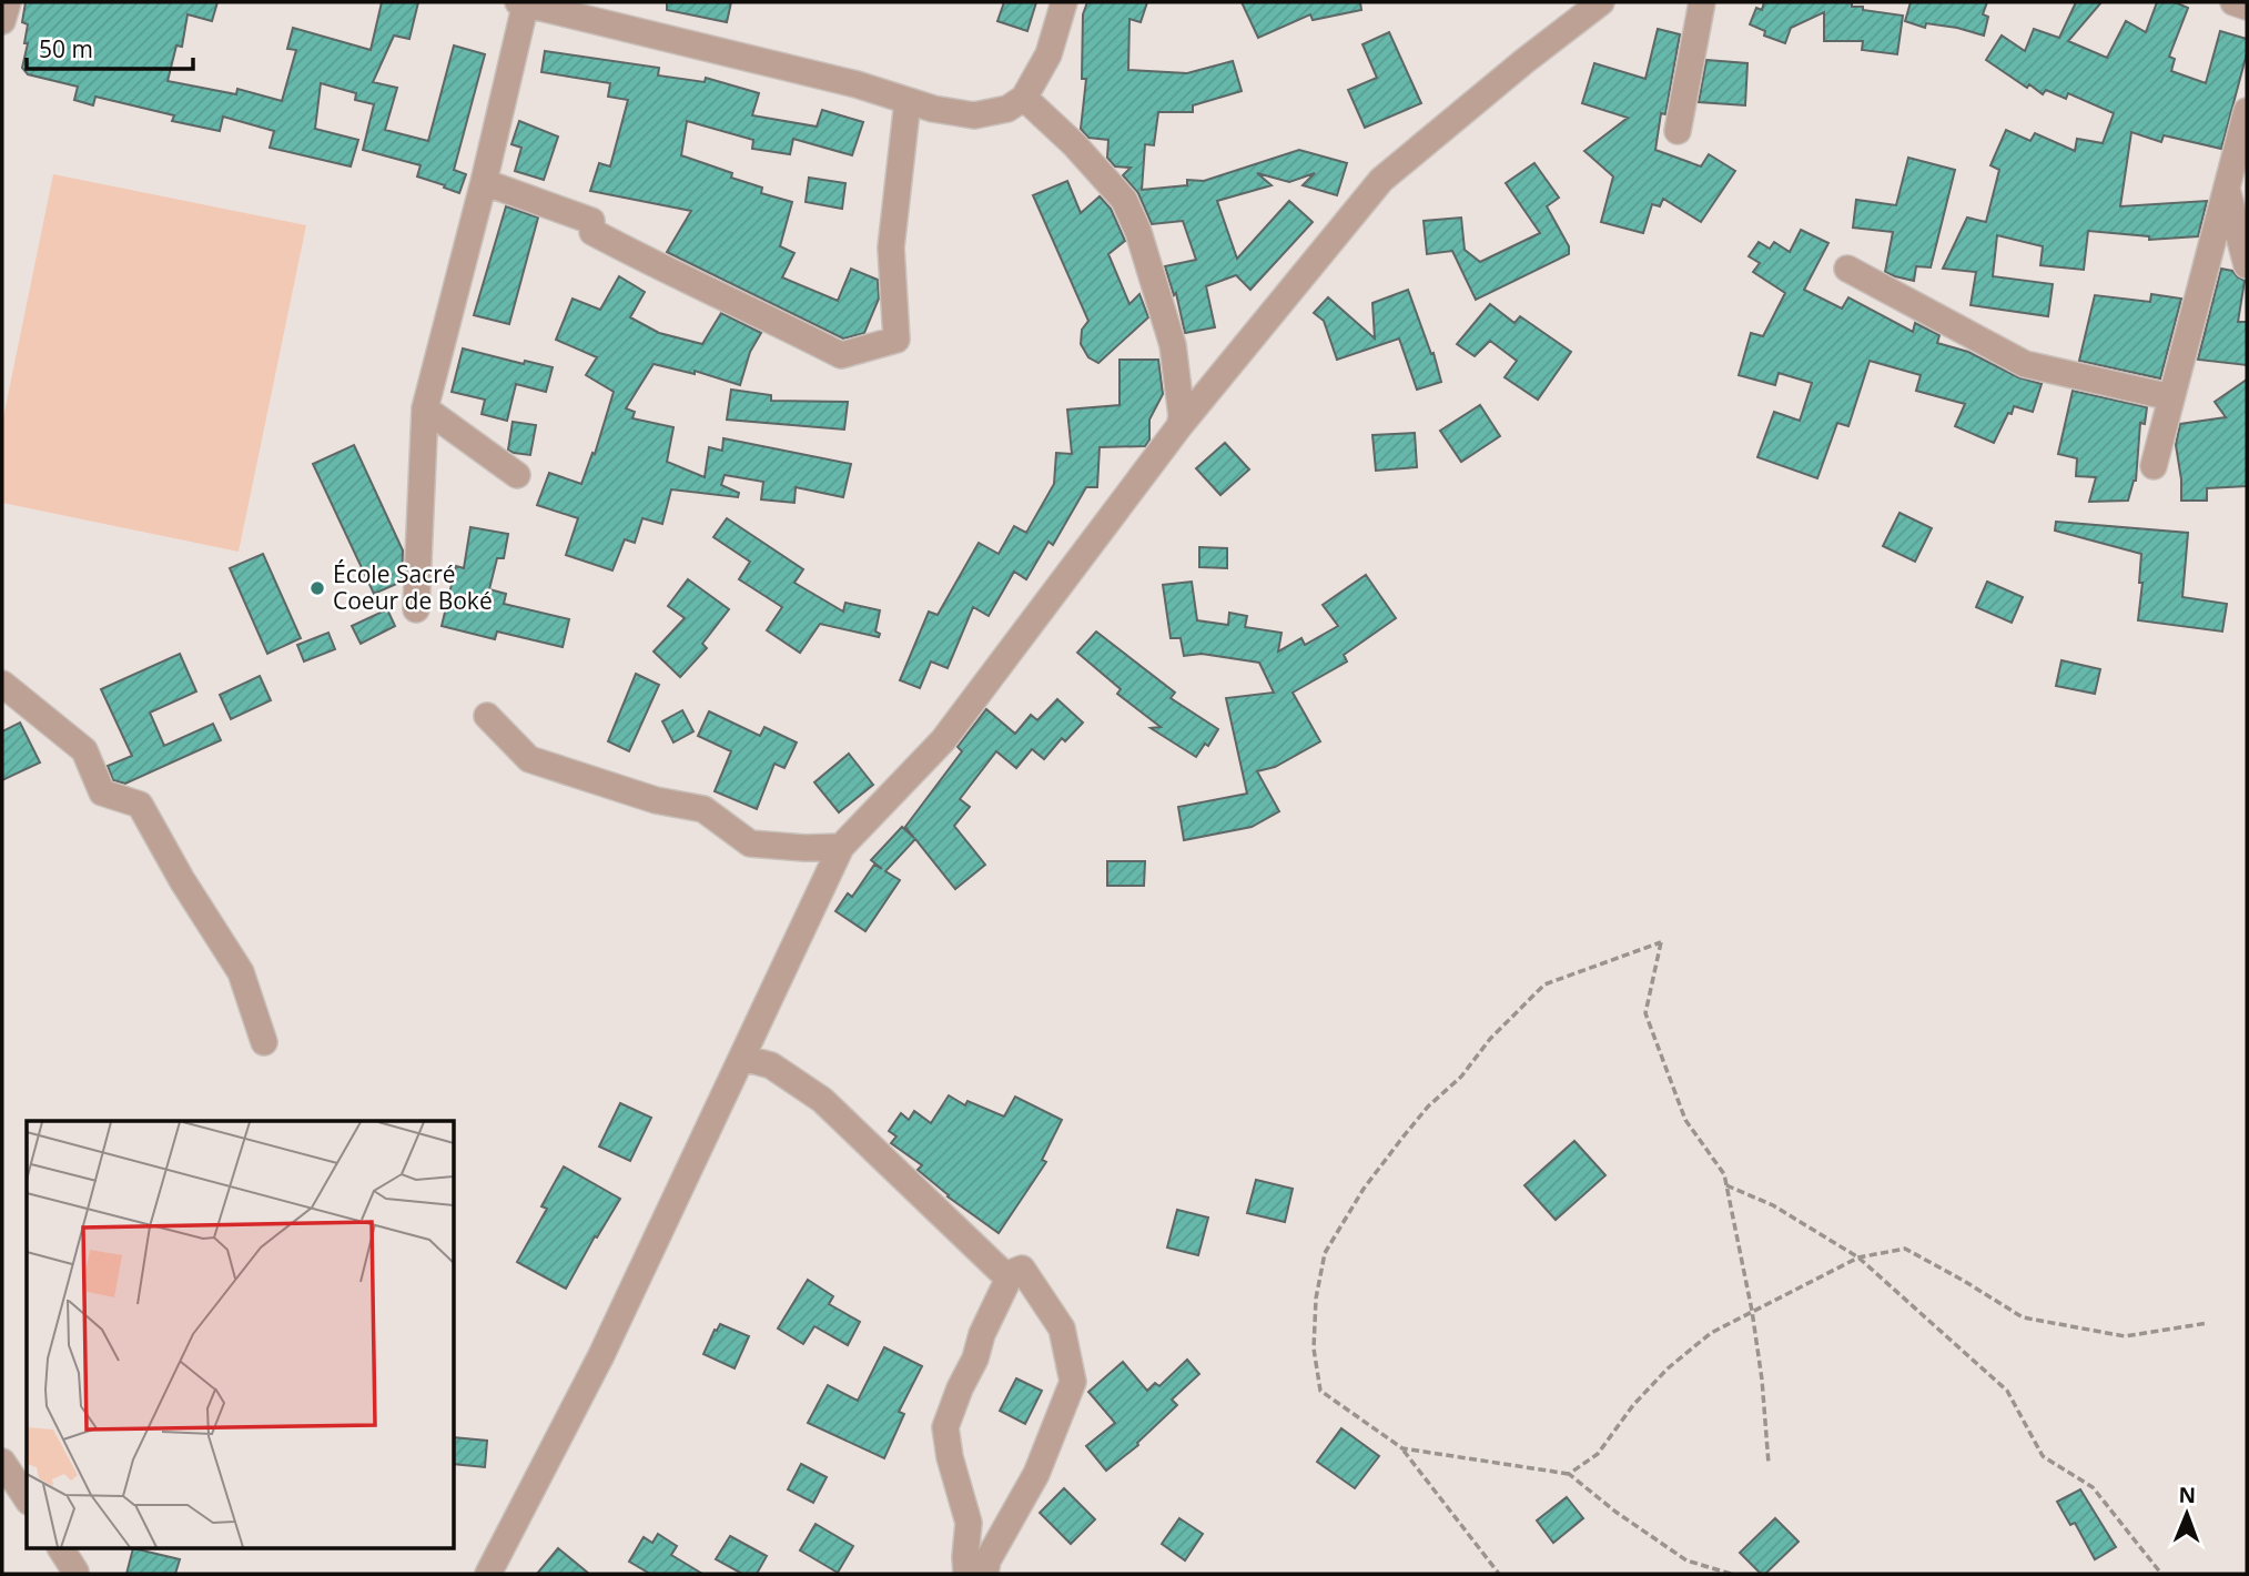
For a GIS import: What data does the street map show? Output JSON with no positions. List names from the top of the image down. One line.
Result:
{"places":["École Sacré Coeur de Boké"],"scale_bar":"50 m","north":"top"}
